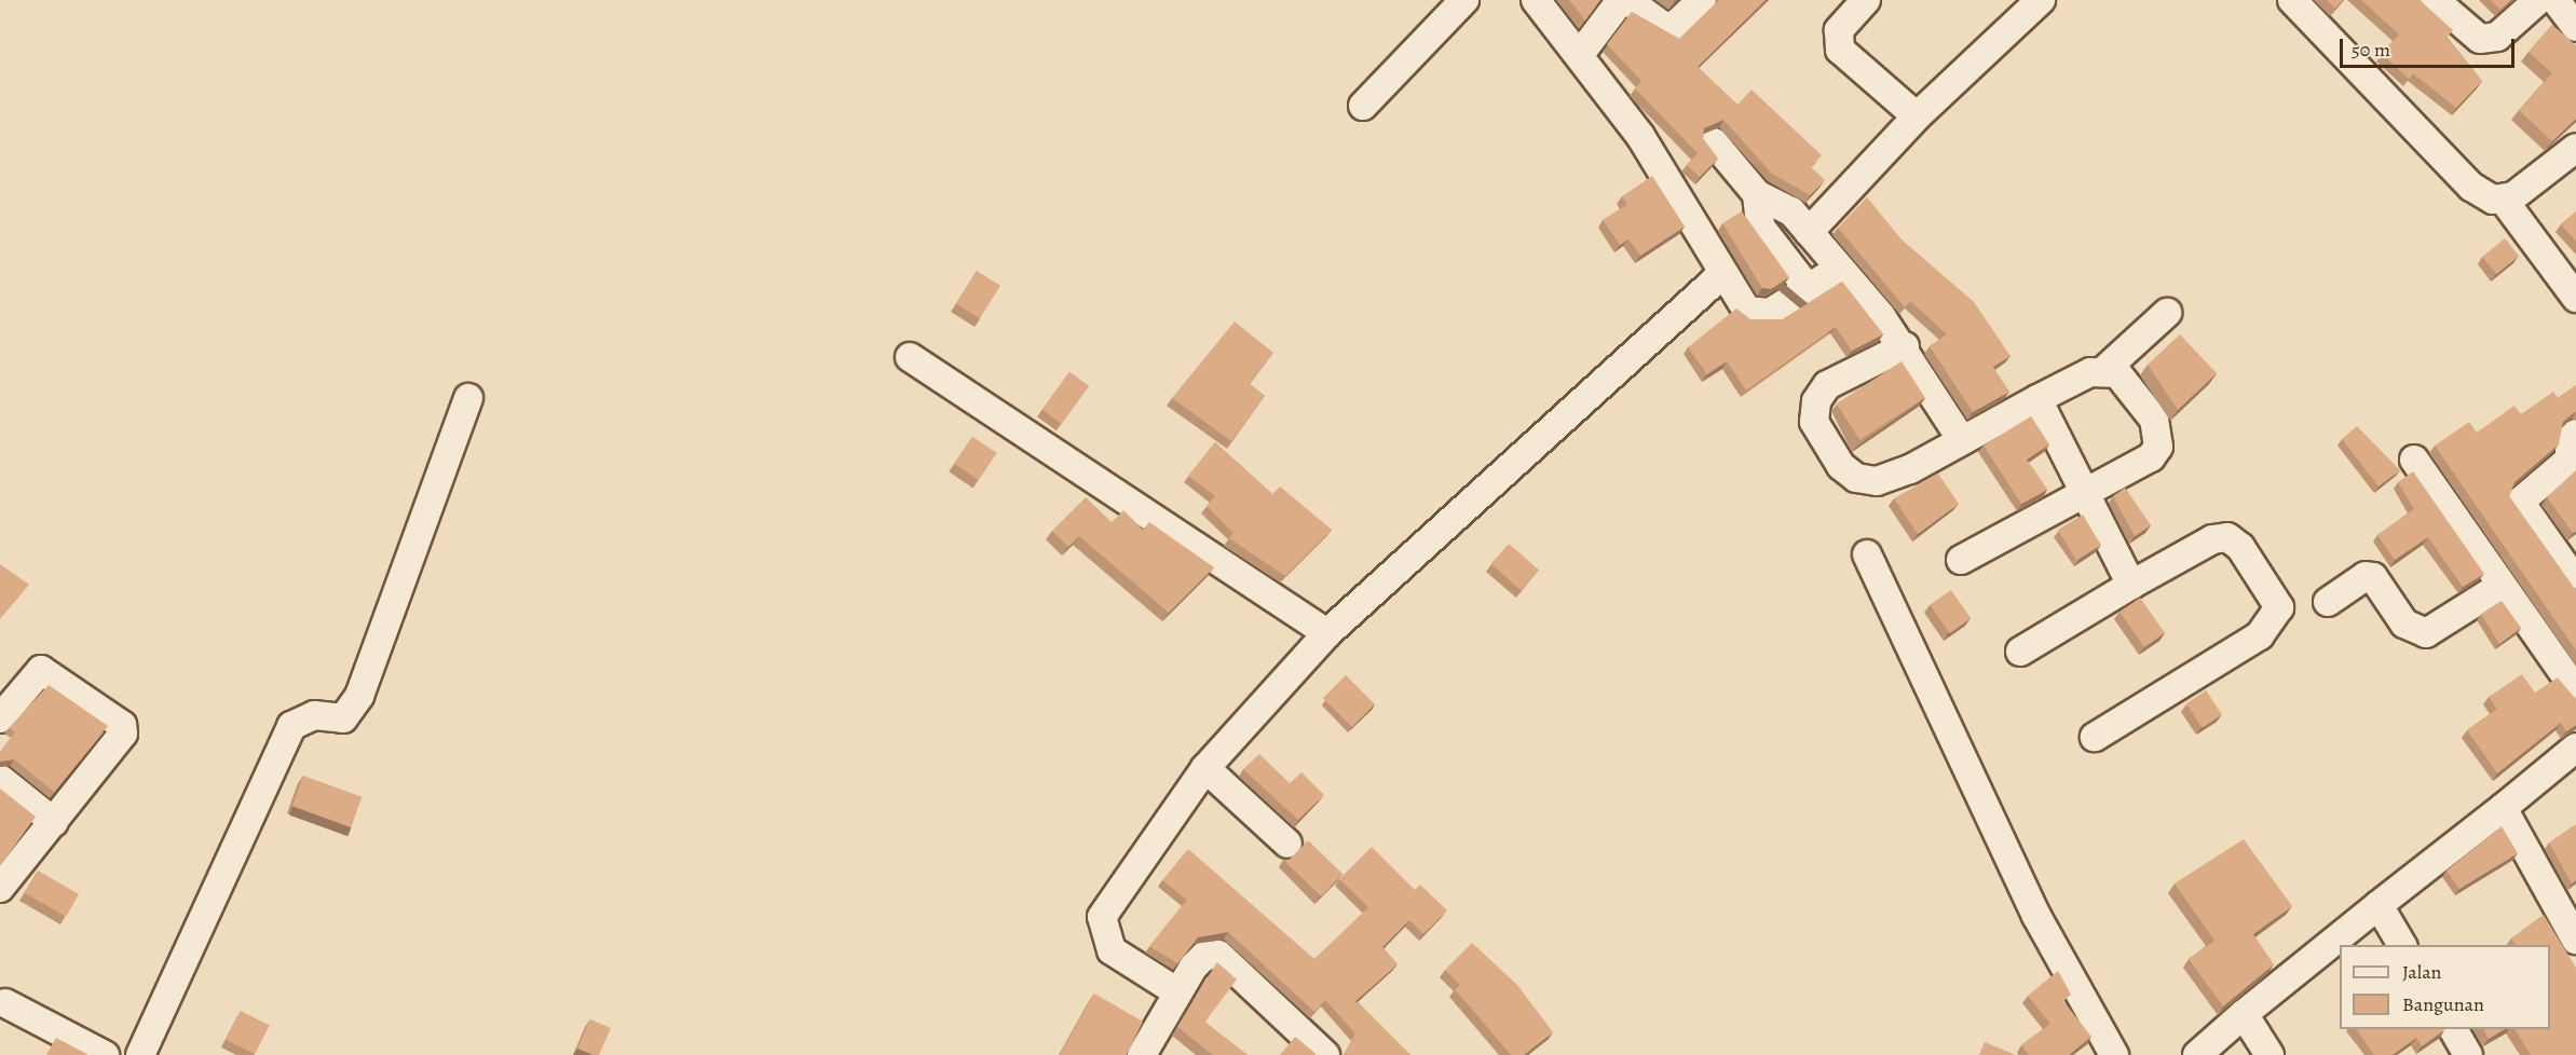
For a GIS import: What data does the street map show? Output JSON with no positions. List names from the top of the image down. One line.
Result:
{"legend":["Jalan","Bangunan"],"scale_bar":"50 m"}
